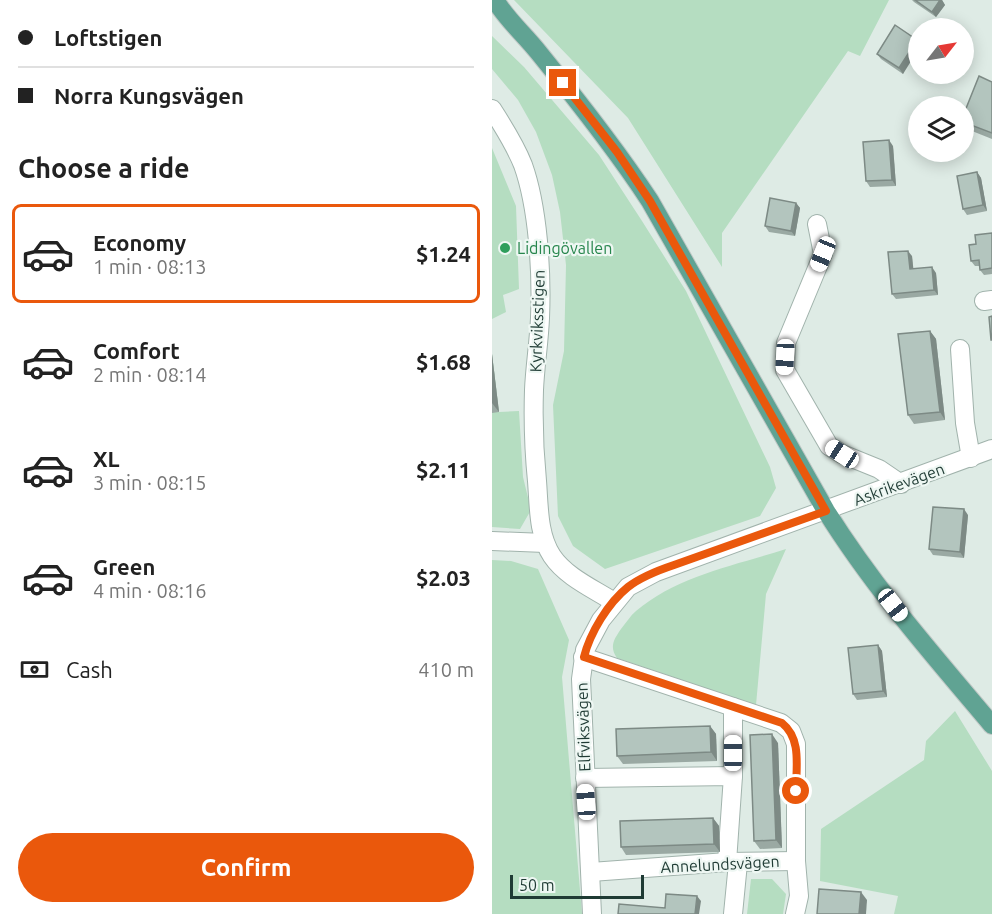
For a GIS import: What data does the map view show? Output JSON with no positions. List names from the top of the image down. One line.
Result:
{"streets":{"street":["Kyrkviksstigen","Askrikevägen","Elfviksvägen","Annelundsvägen"]},"crossings":[["Kyrkviksstigen","Elfviksvägen"],["Askrikevägen","Elfviksvägen"],["Elfviksvägen","Annelundsvägen"]],"places":["Lidingövallen"],"scale_bar":"50 m","north":"top right","page":{"banner":["Loftstigen","Norra Kungsvägen"],"heading":"Choose a ride","list":[{"name":"Economy","note":"1 min · 08:13","value":"$1.24"},{"name":"Comfort","note":"2 min · 08:14","value":"$1.68"},{"name":"XL","note":"3 min · 08:15","value":"$2.11"},{"name":"Green","note":"4 min · 08:16","value":"$2.03"}],"pay":["Cash","410 m"],"buttons":"Confirm","scale":"50 m"}}
